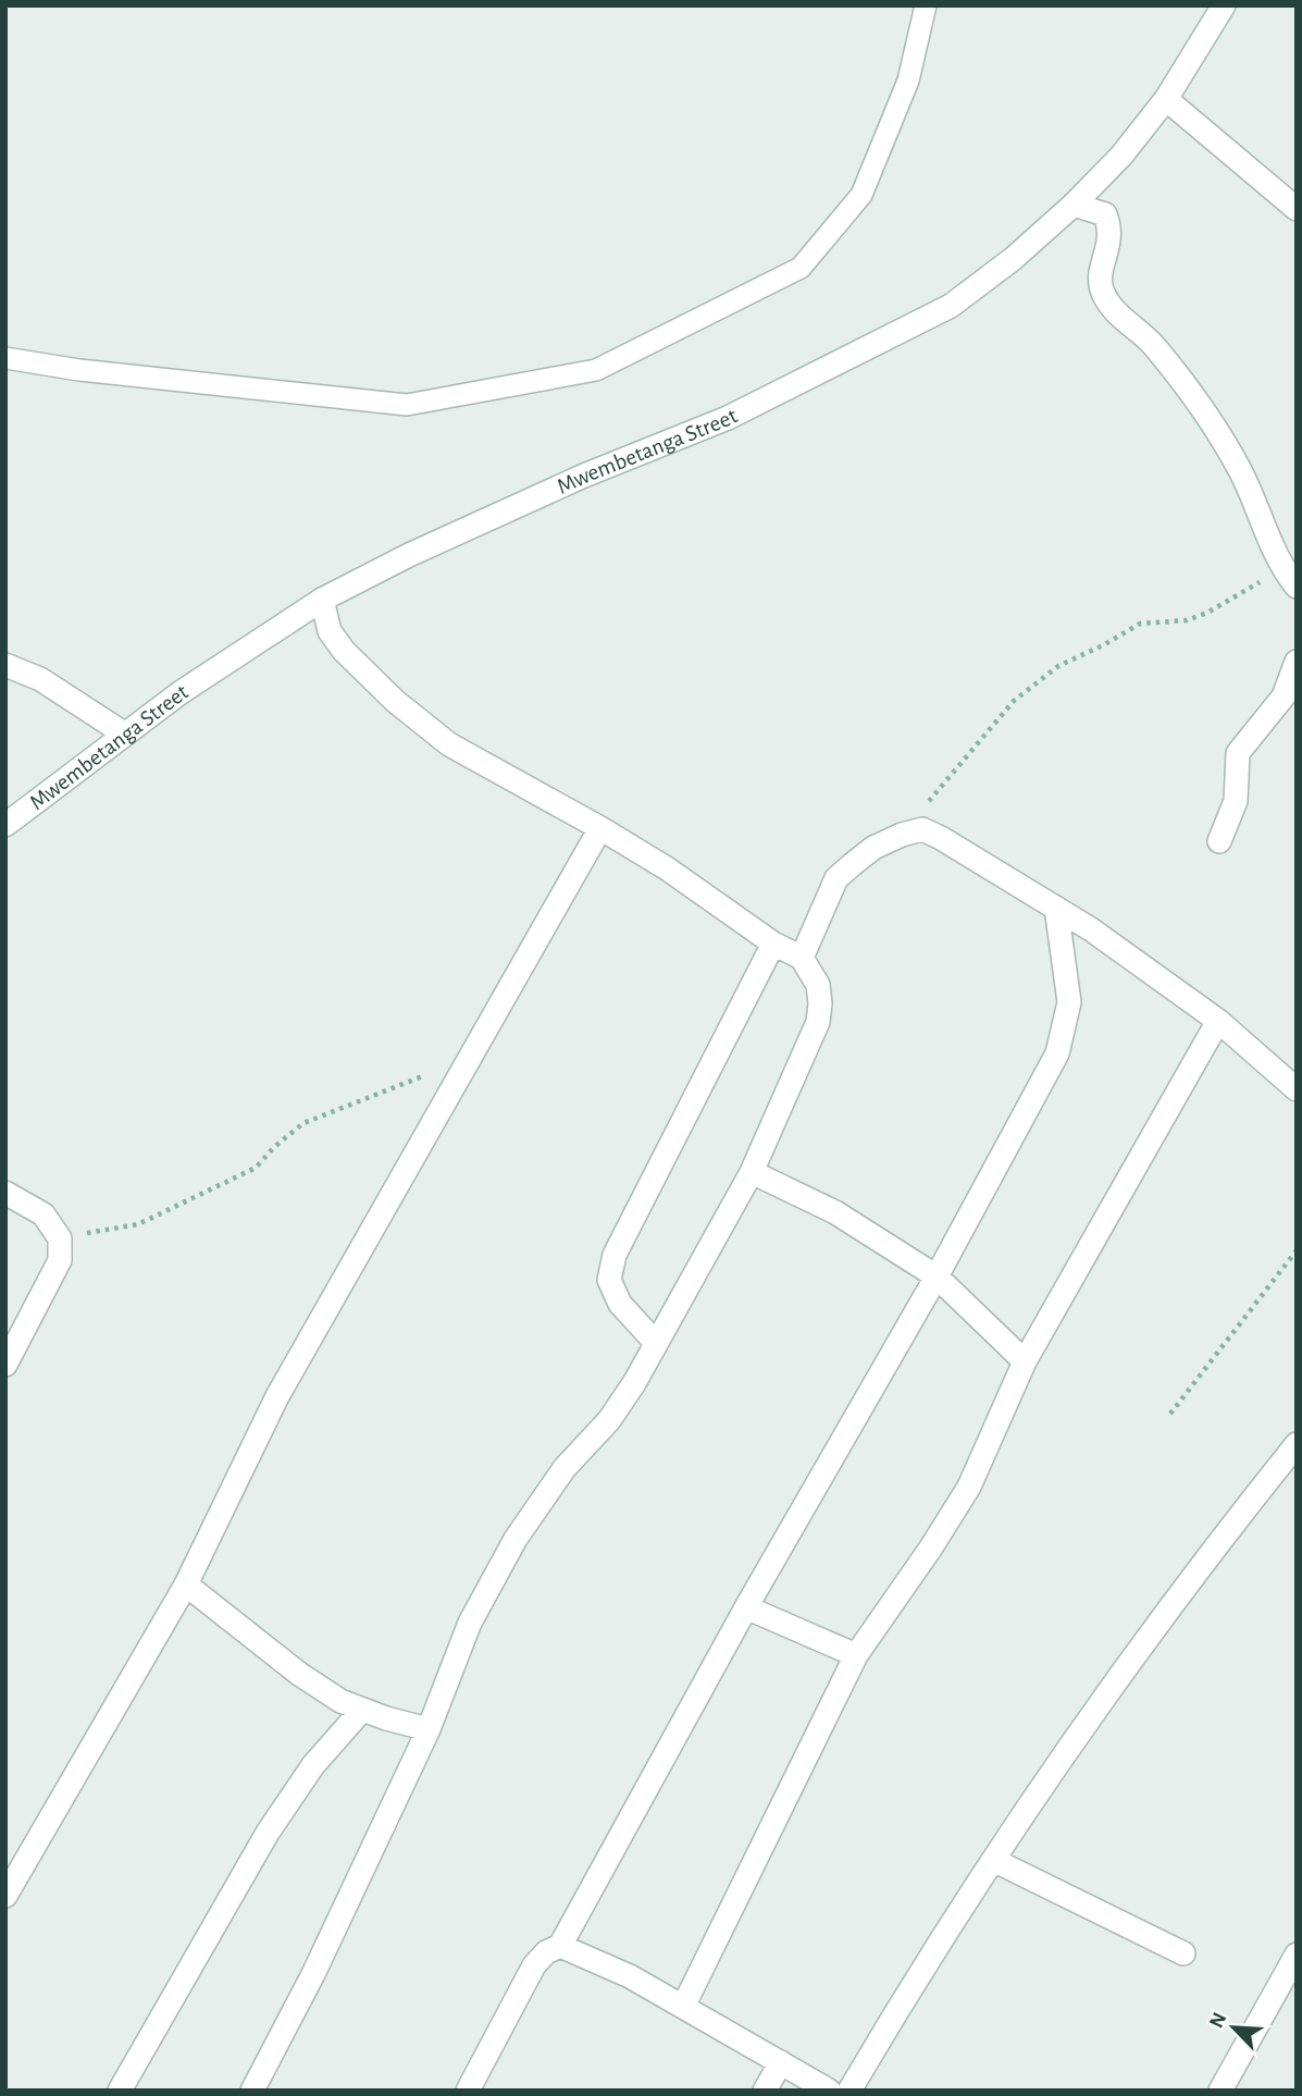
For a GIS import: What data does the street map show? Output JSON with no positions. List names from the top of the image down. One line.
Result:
{"streets":{"street":["Mwembetanga Street"]},"north":"top left"}
